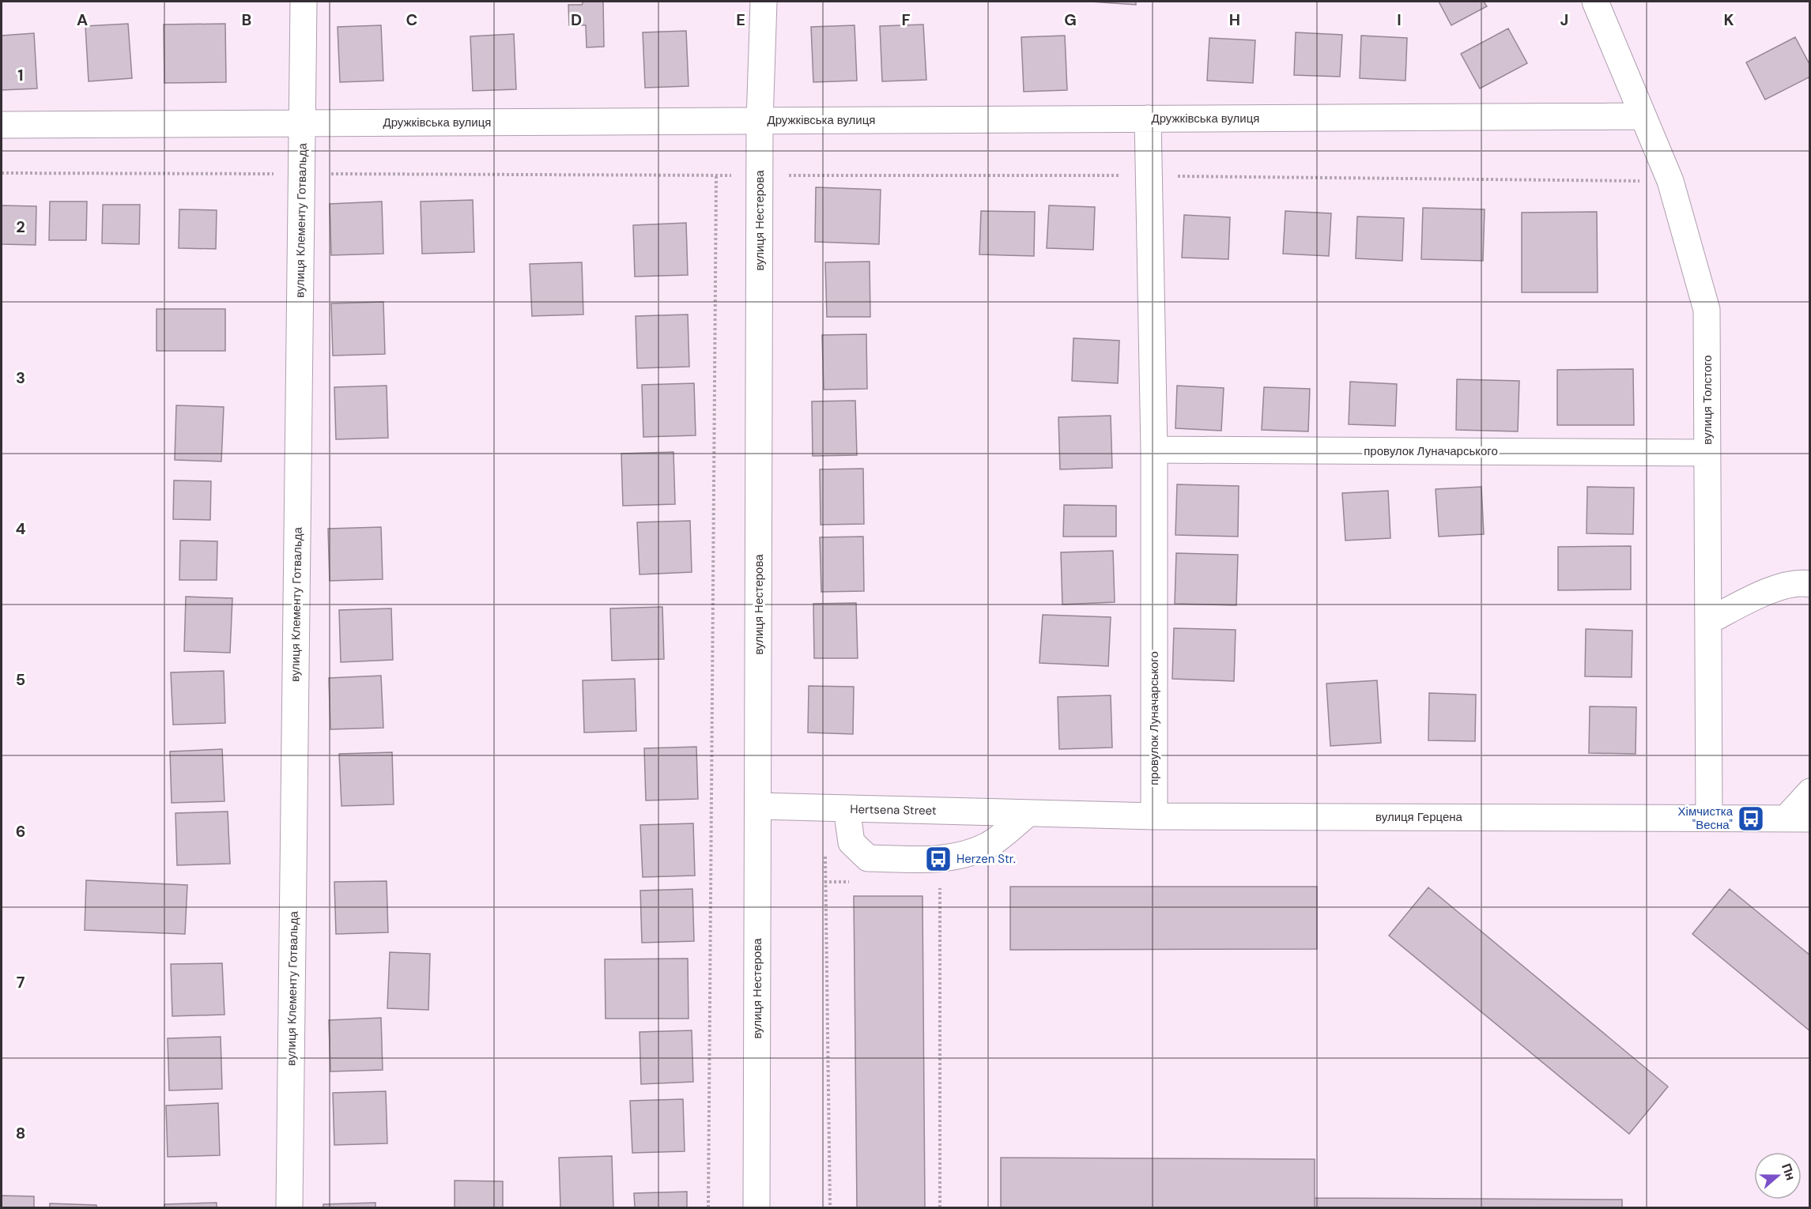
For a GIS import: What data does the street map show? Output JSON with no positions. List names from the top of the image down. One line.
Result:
{"streets":{"street":["Дружківська вулиця","вулиця Клементу Готвальда","вулиця Нестерова","вулиця Толстого","провулок Луначарського","Hertsena Street","вулиця Герцена"]},"crossings":[["Дружківська вулиця","вулиця Клементу Готвальда"],["Дружківська вулиця","вулиця Нестерова"],["Дружківська вулиця","вулиця Толстого"],["Дружківська вулиця","провулок Луначарського"],["вулиця Нестерова","Hertsena Street"],["вулиця Толстого","провулок Луначарського"],["вулиця Толстого","вулиця Герцена"],["провулок Луначарського","вулиця Герцена"],["Hertsena Street","вулиця Герцена"]],"places":{"bus stop":["Хімчистка \"Весна\"","Herzen Str."]},"north":"right","grid":{"columns":["A","B","C","D","E","F","G","H","I","J","K"],"rows":["1","2","3","4","5","6","7","8"]}}
